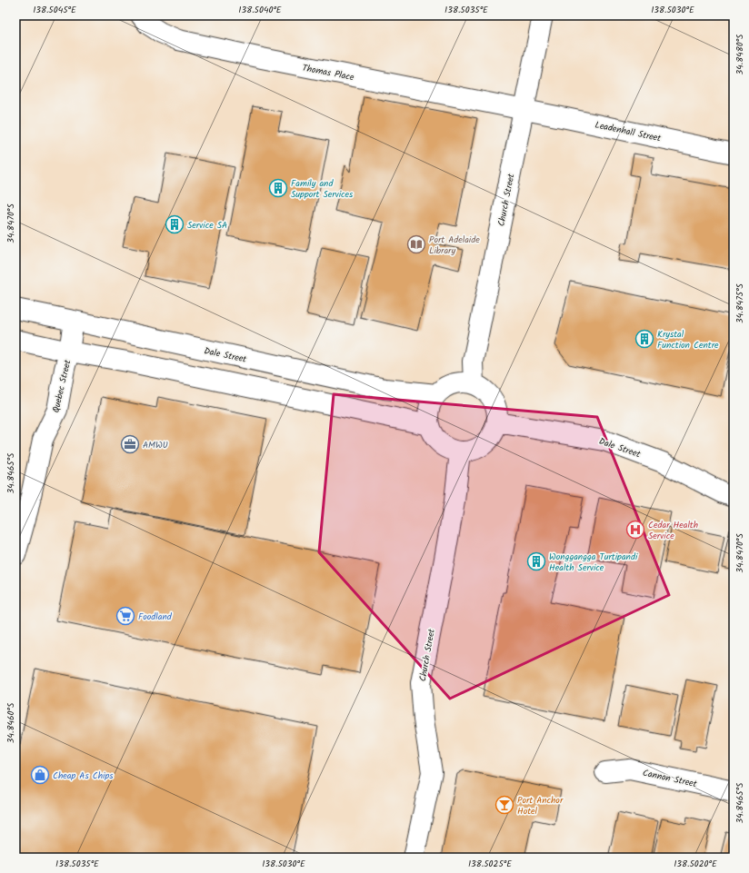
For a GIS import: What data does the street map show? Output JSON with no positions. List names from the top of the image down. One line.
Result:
{"streets":{"street":["Thomas Place","Leadenhall Street","Church Street","Dale Street","Quebec Street","Cannon Street"]},"crossings":[["Thomas Place","Leadenhall Street"],["Thomas Place","Church Street"],["Leadenhall Street","Church Street"],["Church Street","Dale Street"],["Dale Street","Quebec Street"]],"places":{"building":["Family and Support Services","Service SA","Krystal Function Centre","Wonggangga Turtipandi Health Service"],"library":["Port Adelaide Library"],"office":["AMWU"],"hospital":["Cedar Health Service"],"supermarket":["Foodland"],"shop":["Cheap As Chips"],"bar":["Port Anchor Hotel"]},"coordinates":["138.5045°E","138.5040°E","138.5035°E","138.5030°E","34.8480°S","34.8470°S","34.8475°S","34.8465°S","34.8460°S","138.5025°E","138.5020°E"]}
